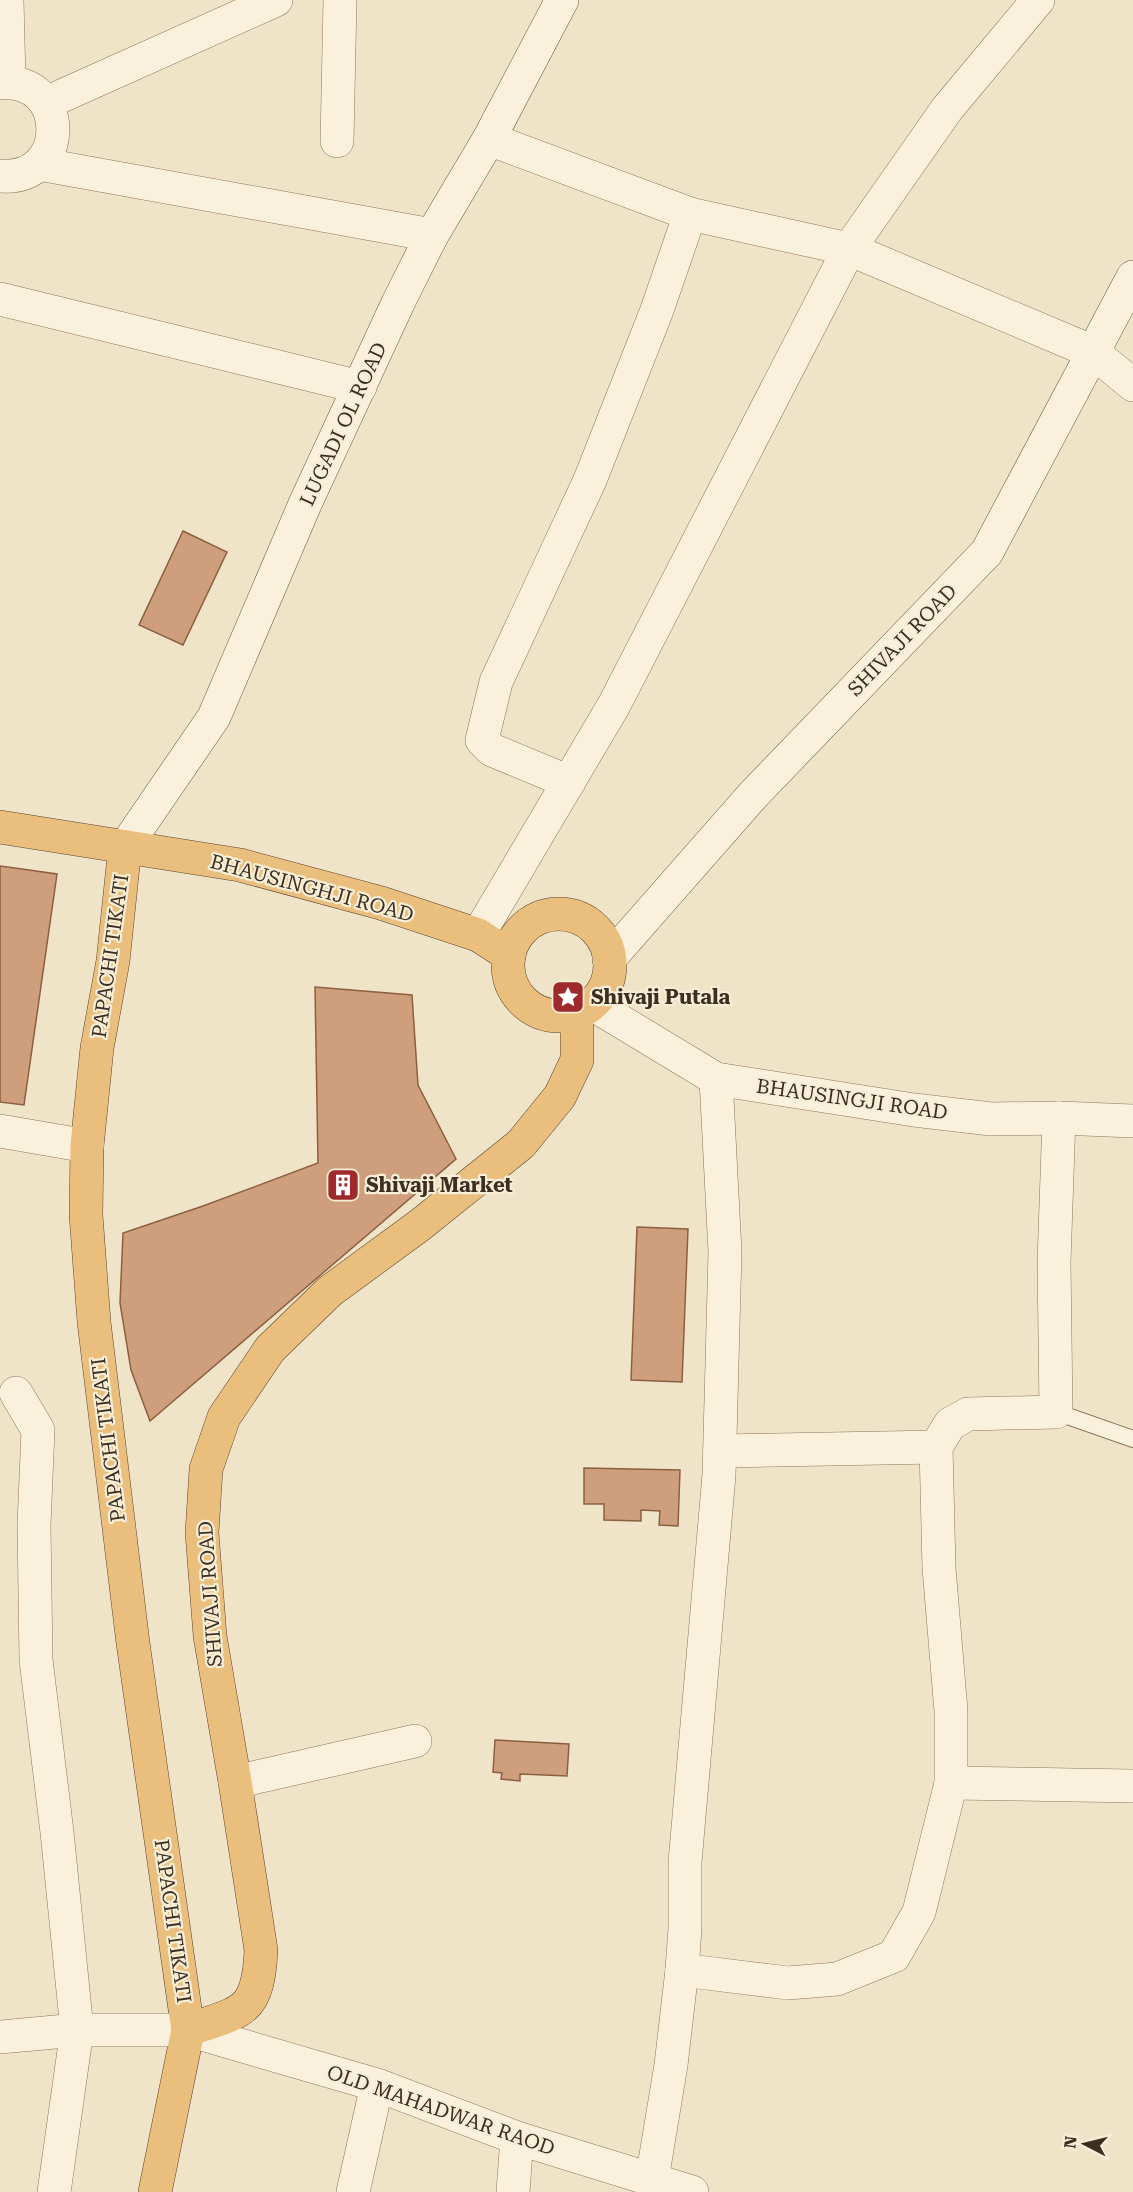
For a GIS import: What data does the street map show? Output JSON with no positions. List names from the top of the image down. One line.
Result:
{"streets":{"highway":["SHIVAJI ROAD","BHAUSINGHJI ROAD","PAPACHI TIKATI"],"street":["LUGADI OL ROAD","BHAUSINGJI ROAD","OLD MAHADWAR RAOD"]},"crossings":[["LUGADI OL ROAD","BHAUSINGHJI ROAD"],["LUGADI OL ROAD","PAPACHI TIKATI"],["SHIVAJI ROAD","BHAUSINGHJI ROAD"],["SHIVAJI ROAD","PAPACHI TIKATI"],["SHIVAJI ROAD","BHAUSINGJI ROAD"],["SHIVAJI ROAD","OLD MAHADWAR RAOD"],["BHAUSINGHJI ROAD","PAPACHI TIKATI"],["BHAUSINGHJI ROAD","BHAUSINGJI ROAD"],["PAPACHI TIKATI","OLD MAHADWAR RAOD"]],"places":{"place":["Shivaji Putala"],"building":["Shivaji Market"]},"north":"left"}
